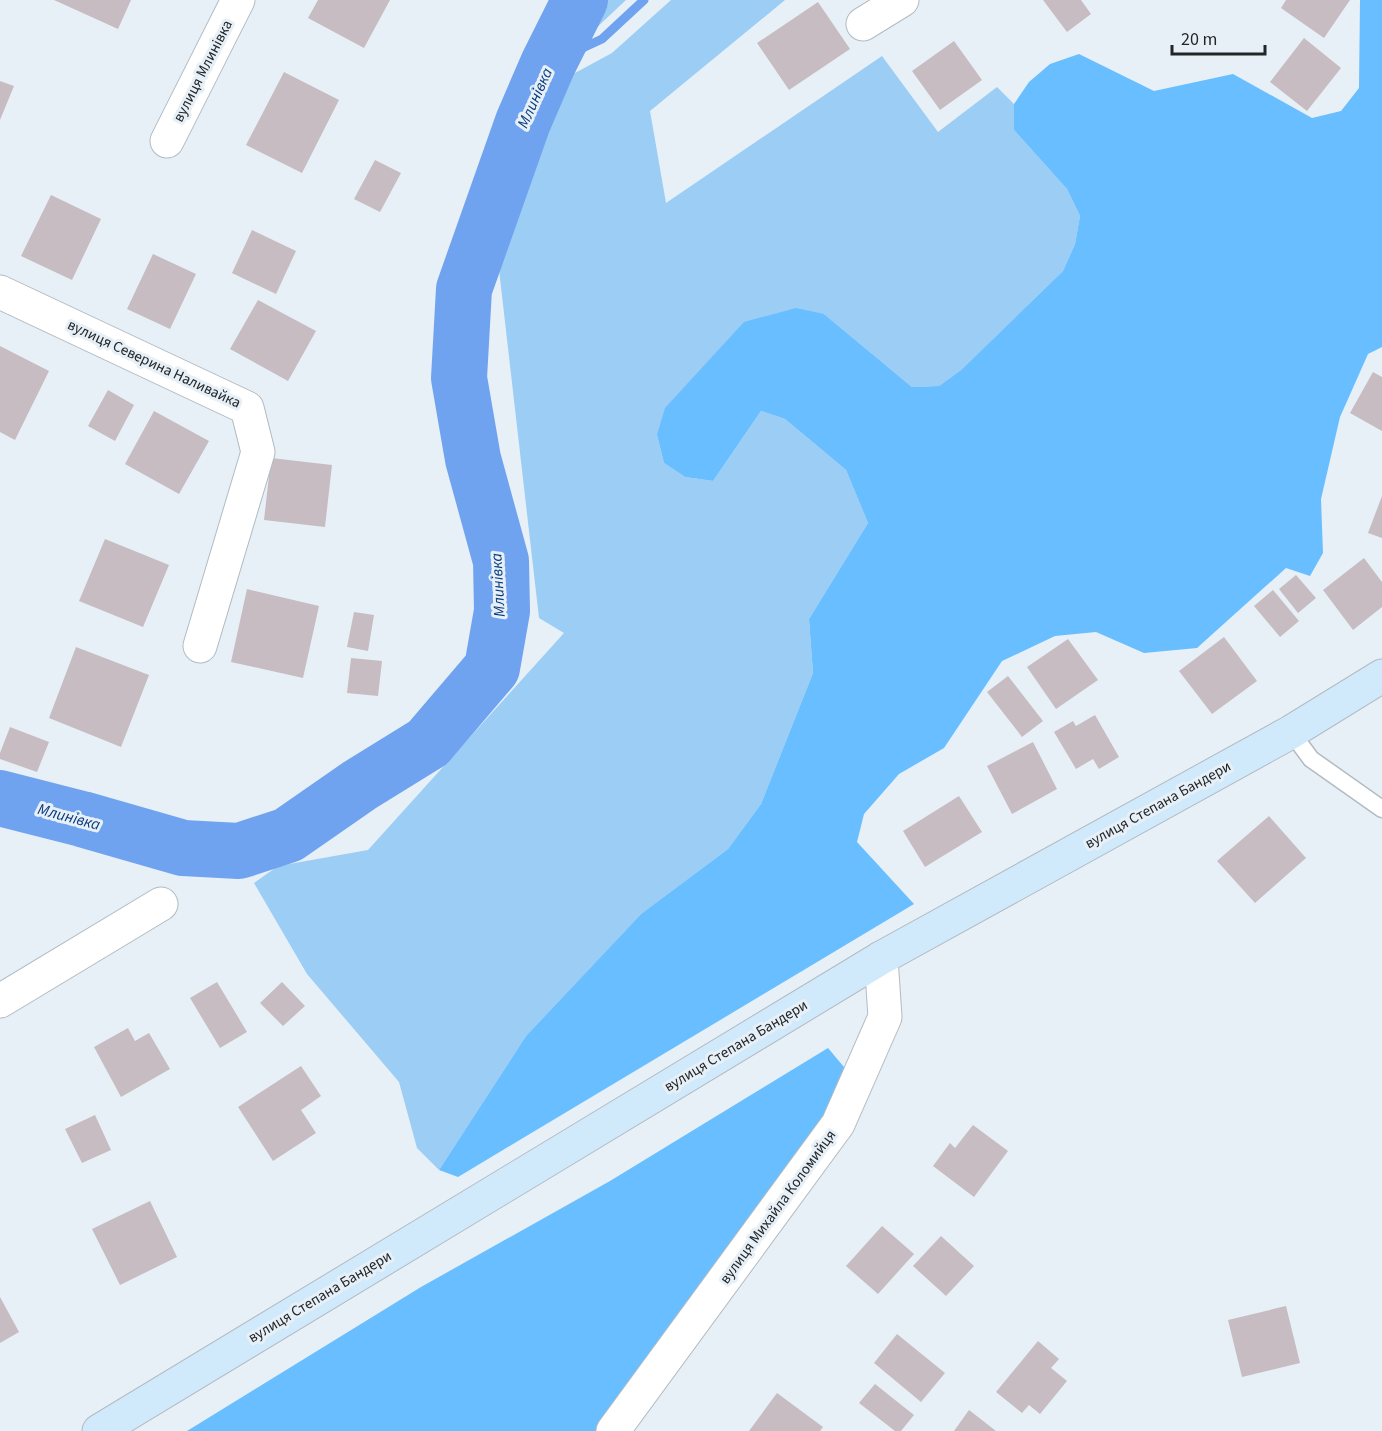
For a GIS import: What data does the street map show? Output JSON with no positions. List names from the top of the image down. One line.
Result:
{"streets":{"main road":["вулиця Степана Бандери"],"street":["вулиця Млинівка","вулиця Северина Наливайка","вулиця Михайла Коломийця"]},"crossings":[["вулиця Степана Бандери","вулиця Михайла Коломийця"]],"water":["Млинівка"],"scale_bar":"20 m"}
